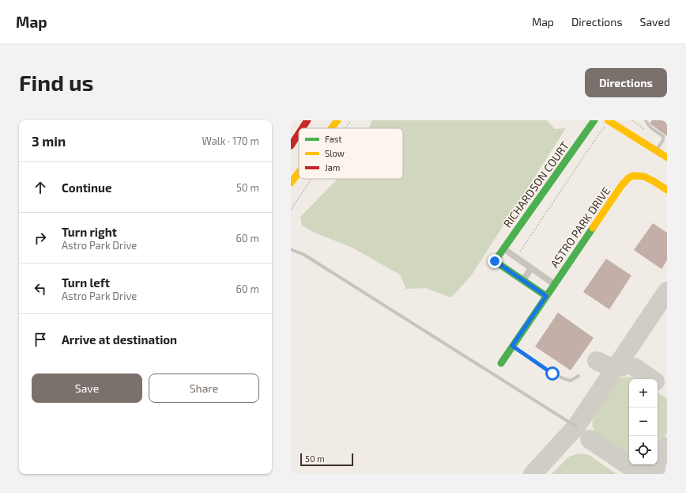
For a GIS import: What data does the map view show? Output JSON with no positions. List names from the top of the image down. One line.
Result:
{"streets":{"street":["RICHARDSON COURT","ASTRO PARK DRIVE"]},"crossings":[["RICHARDSON COURT","ASTRO PARK DRIVE"]],"legend":["Fast","Slow","Jam"],"scale_bar":"50 m","page":{"header":"Map","nav":["Map","Directions","Saved"],"buttons":["Directions",["Save","Share"]],"title":"Find us","heading":["3 min","Walk · 170 m"],"list":[["Continue","50 m"],["Turn right","Astro Park Drive","60 m"],["Turn left","Astro Park Drive","60 m"],"Arrive at destination"],"map_buttons":["+","−"],"scale":"50 m"}}
